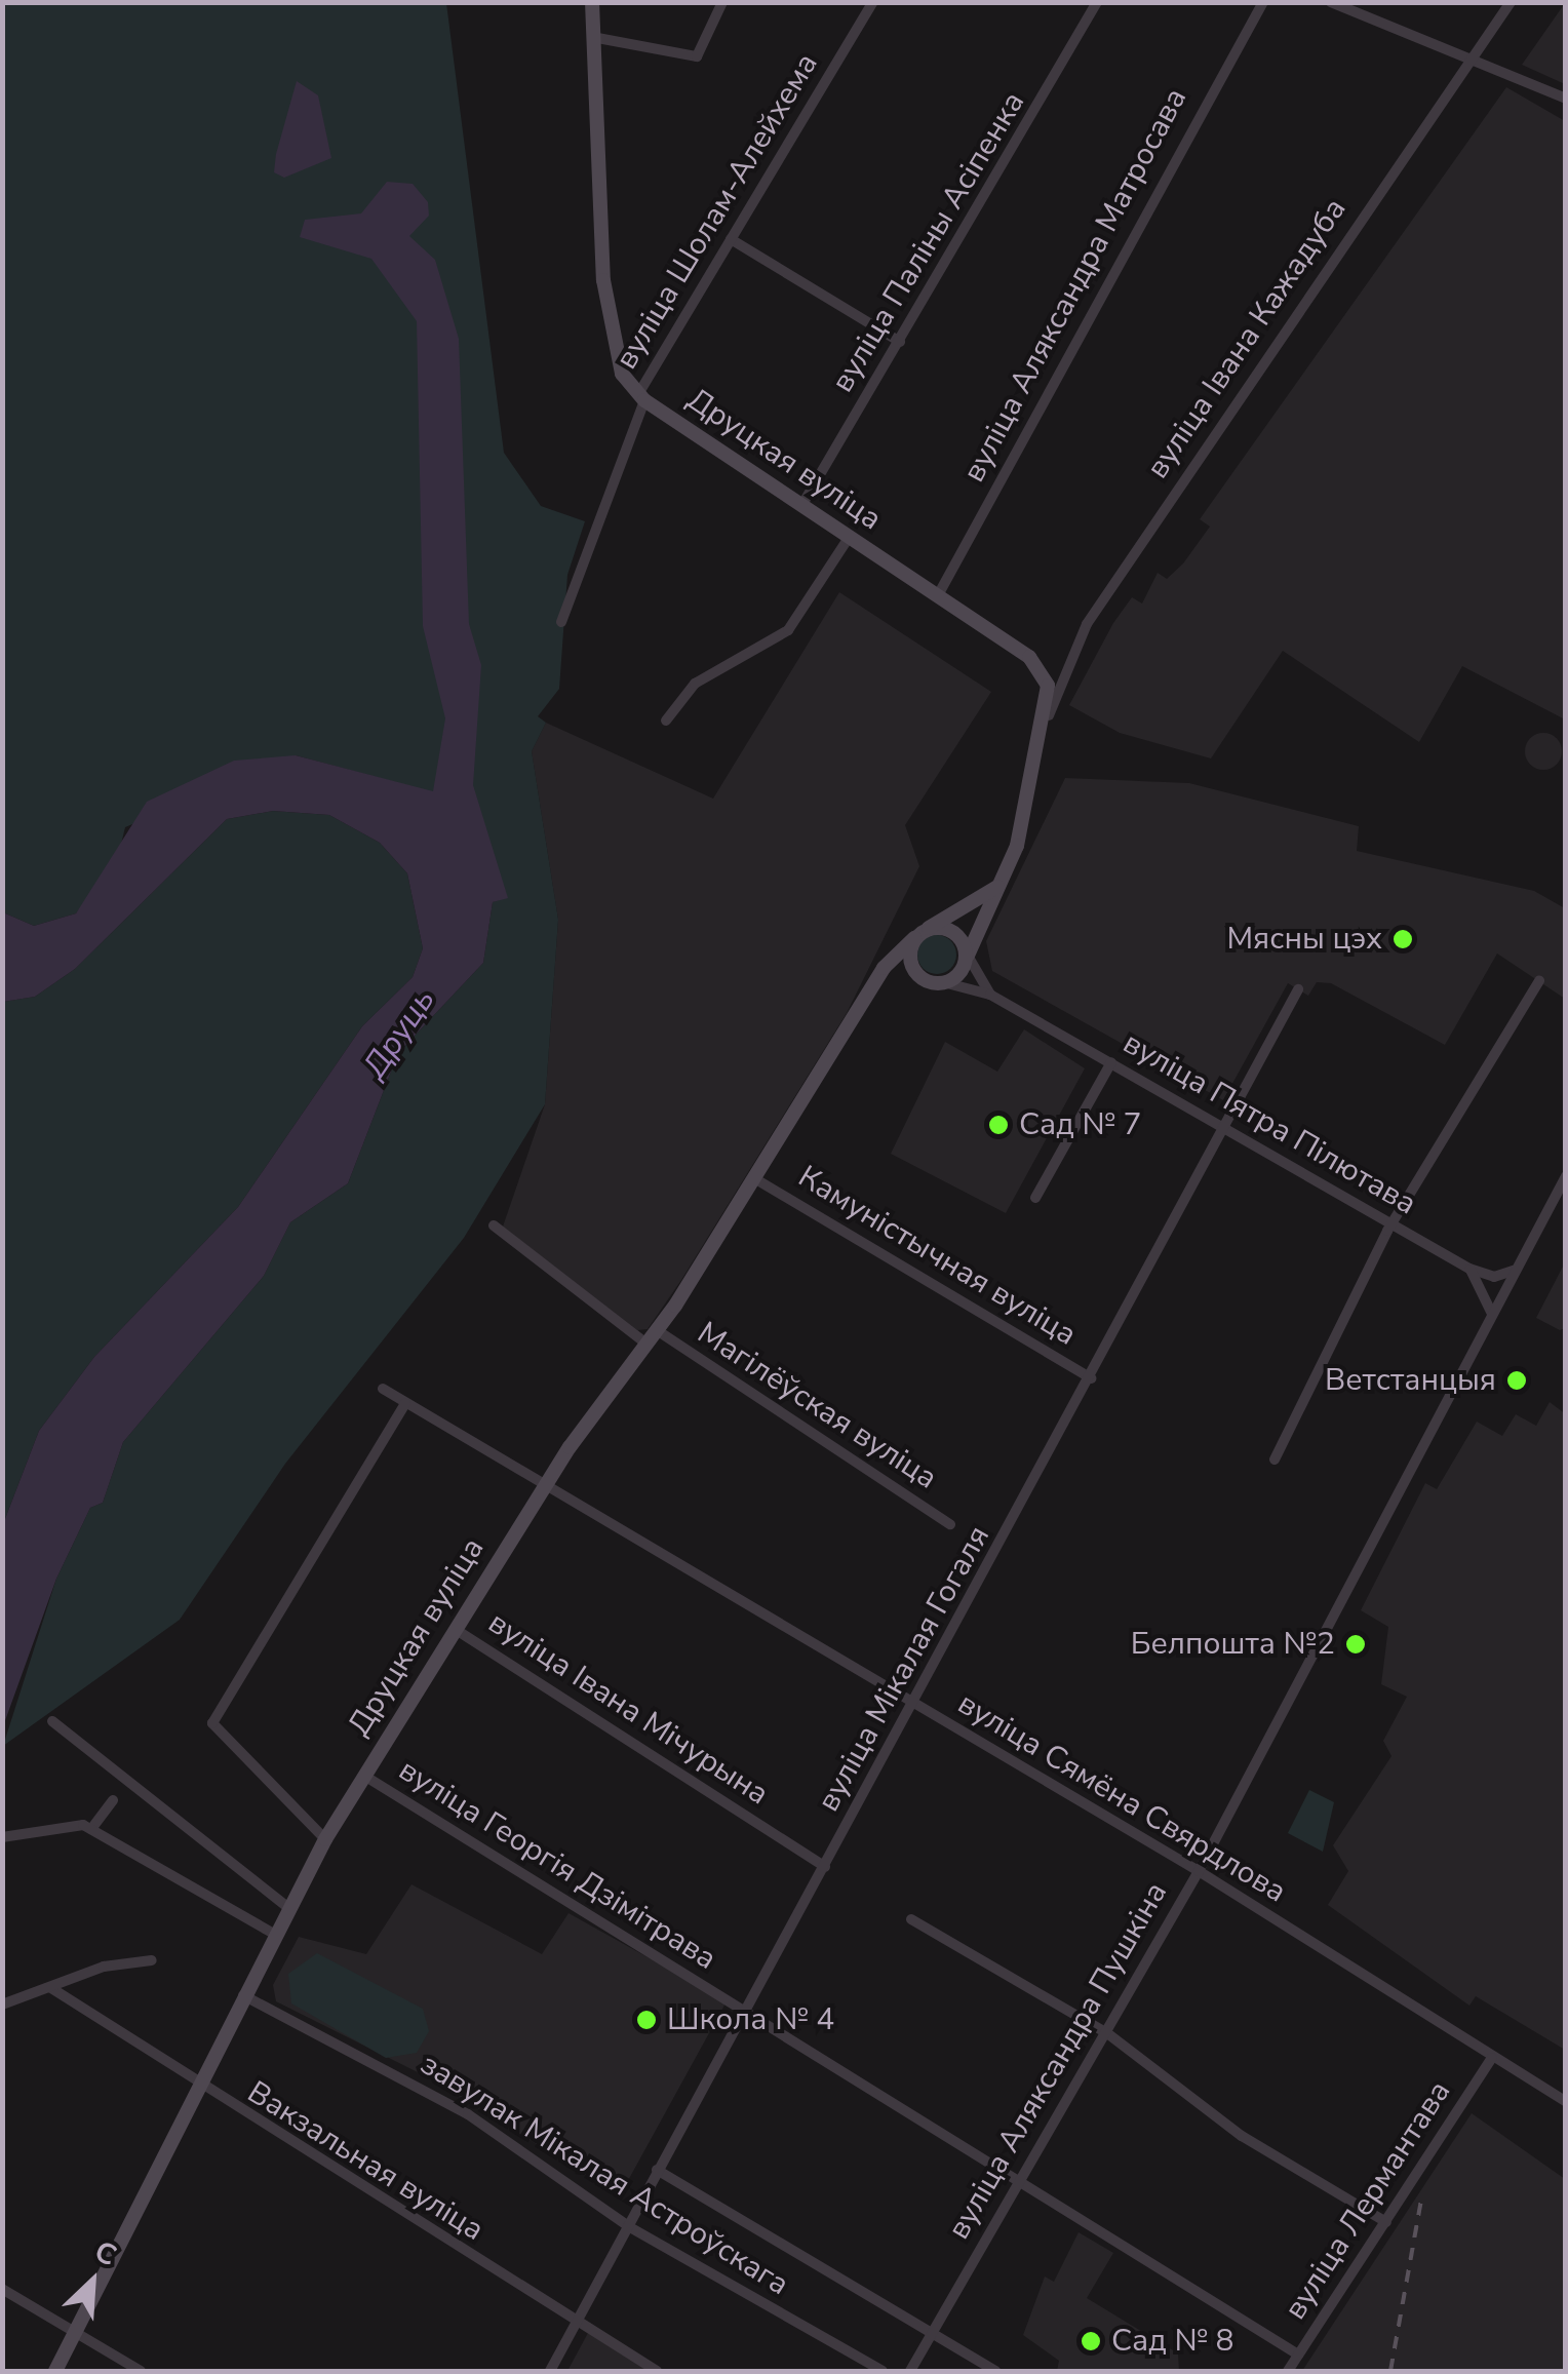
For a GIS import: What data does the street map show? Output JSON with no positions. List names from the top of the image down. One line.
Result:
{"streets":{"main road":["Друцкая вуліца"],"street":["вуліца Шолам-Алейхема","вуліца Паліны Асіпенка","вуліца Аляксандра Матросава","вуліца Івана Кажадуба","вуліца Пятра Пілютава","Камуністычная вуліца","Магілёўская вуліца","вуліца Мікалая Гогаля","вуліца Івана Мічурына","вуліца Сямёна Свярдлова","вуліца Георгія Дзімітрава","вуліца Аляксандра Пушкіна","Вакзальная вуліца","завулак Мікалая Астроўскага","вуліца Лермантава"]},"crossings":[["вуліца Шолам-Алейхема","Друцкая вуліца"],["вуліца Паліны Асіпенка","Друцкая вуліца"],["вуліца Аляксандра Матросава","Друцкая вуліца"],["вуліца Івана Кажадуба","Друцкая вуліца"],["Друцкая вуліца","вуліца Пятра Пілютава"],["Друцкая вуліца","Камуністычная вуліца"],["Друцкая вуліца","Магілёўская вуліца"],["Друцкая вуліца","вуліца Івана Мічурына"],["Друцкая вуліца","вуліца Сямёна Свярдлова"],["Друцкая вуліца","вуліца Георгія Дзімітрава"],["Друцкая вуліца","Вакзальная вуліца"],["Друцкая вуліца","завулак Мікалая Астроўскага"],["вуліца Пятра Пілютава","вуліца Мікалая Гогаля"],["вуліца Пятра Пілютава","вуліца Аляксандра Пушкіна"],["Камуністычная вуліца","вуліца Мікалая Гогаля"],["вуліца Мікалая Гогаля","вуліца Івана Мічурына"],["вуліца Мікалая Гогаля","вуліца Сямёна Свярдлова"],["вуліца Мікалая Гогаля","вуліца Георгія Дзімітрава"],["вуліца Мікалая Гогаля","Вакзальная вуліца"],["вуліца Мікалая Гогаля","завулак Мікалая Астроўскага"],["вуліца Сямёна Свярдлова","вуліца Аляксандра Пушкіна"],["вуліца Сямёна Свярдлова","вуліца Лермантава"],["вуліца Георгія Дзімітрава","вуліца Аляксандра Пушкіна"],["вуліца Георгія Дзімітрава","вуліца Лермантава"]],"water":["Друць"],"places":["Мясны цэх","Сад № 7","Ветстанцыя","Белпошта №2","Школа № 4","Сад № 8"],"north":"top right"}
